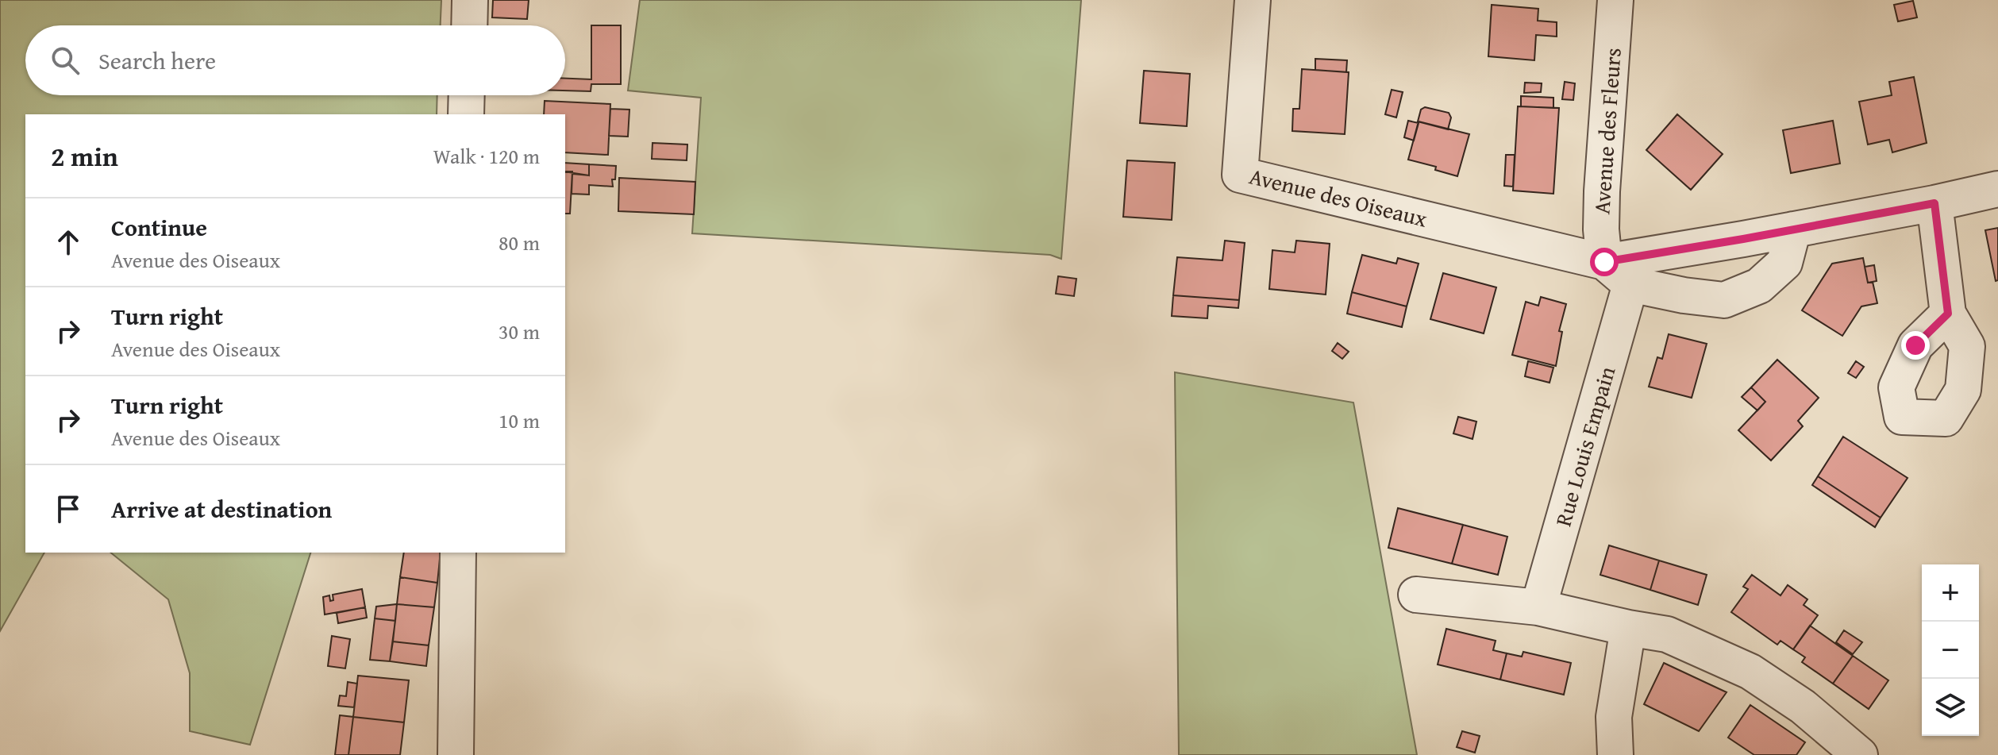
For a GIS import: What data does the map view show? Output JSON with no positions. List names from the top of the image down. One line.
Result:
{"streets":{"street":["Avenue des Fleurs","Avenue des Oiseaux","Rue Louis Empain"]},"crossings":[["Avenue des Fleurs","Avenue des Oiseaux"],["Avenue des Oiseaux","Rue Louis Empain"]],"page":{"search":"Search here","heading":["2 min","Walk · 120 m"],"list":[["Continue","Avenue des Oiseaux","80 m"],["Turn right","Avenue des Oiseaux","30 m"],["Turn right","Avenue des Oiseaux","10 m"],"Arrive at destination"],"map_buttons":["+","−"]}}
